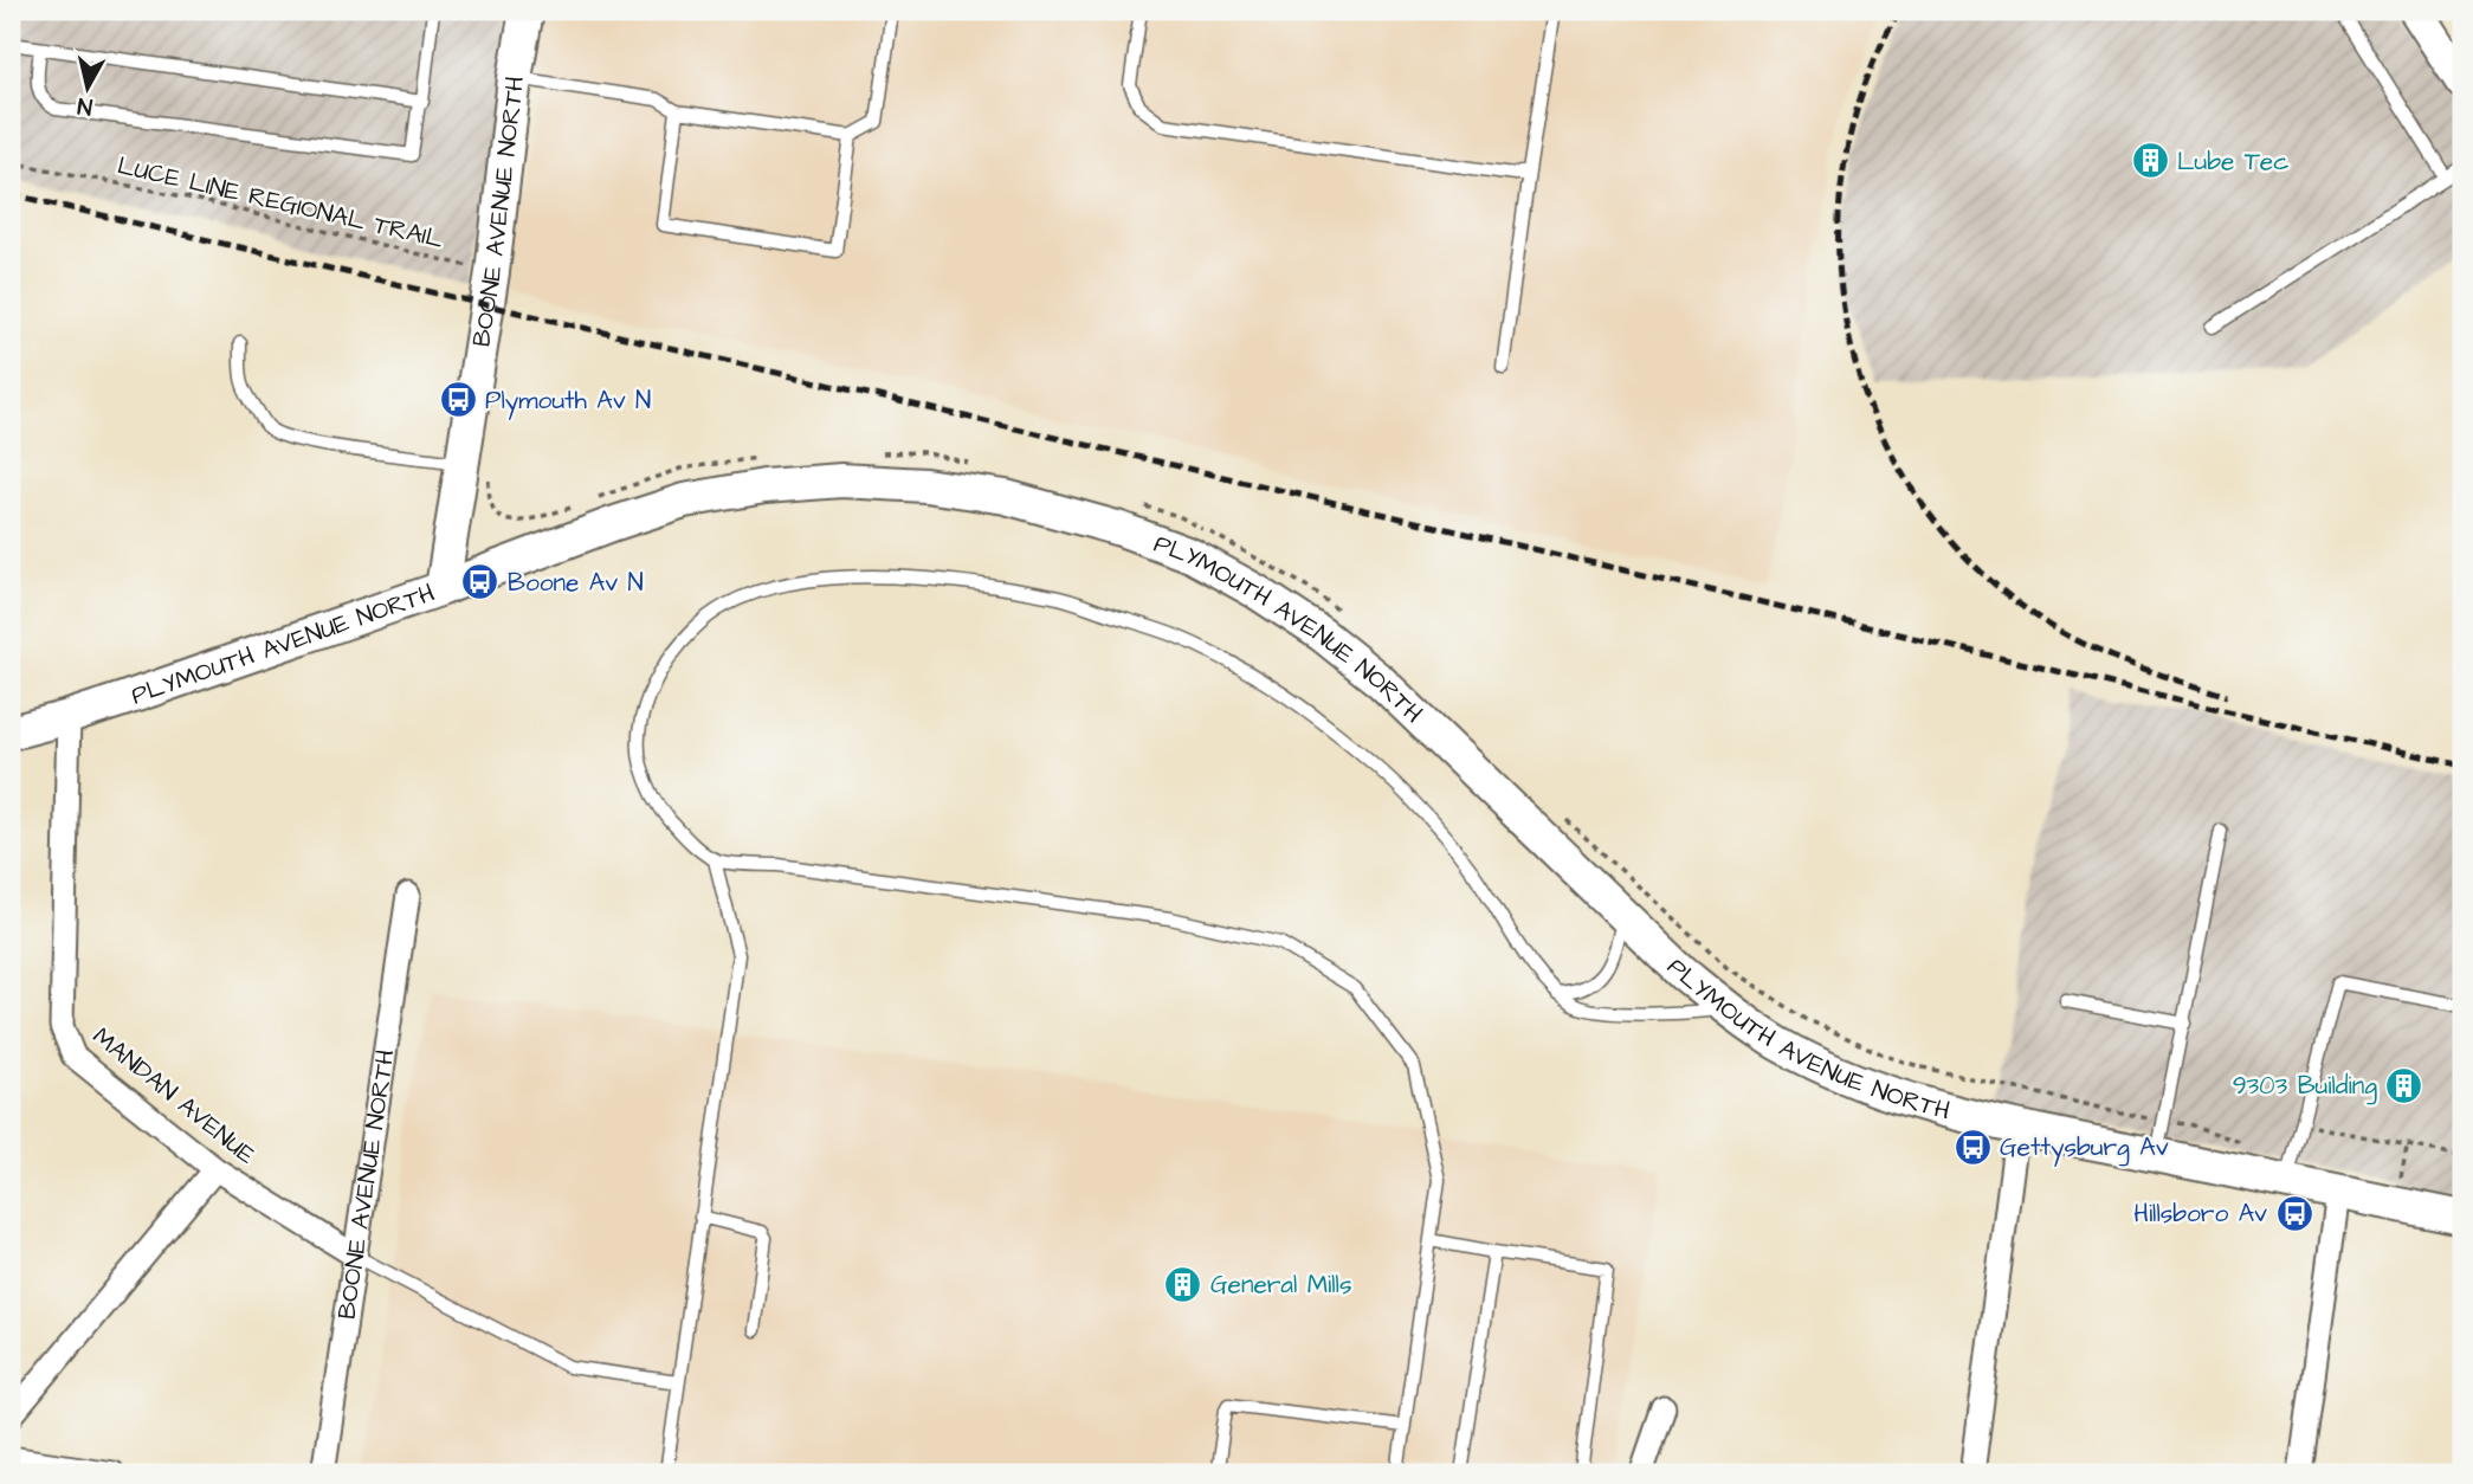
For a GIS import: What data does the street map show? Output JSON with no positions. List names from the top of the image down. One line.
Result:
{"streets":{"street":["BOONE AVENUE NORTH","PLYMOUTH AVENUE NORTH","MANDAN AVENUE"],"path":["LUCE LINE REGIONAL TRAIL"]},"crossings":[["LUCE LINE REGIONAL TRAIL","BOONE AVENUE NORTH"],["BOONE AVENUE NORTH","PLYMOUTH AVENUE NORTH"],["BOONE AVENUE NORTH","MANDAN AVENUE"],["PLYMOUTH AVENUE NORTH","MANDAN AVENUE"]],"places":{"building":["Lube Tec","9303 Building","General Mills"],"bus stop":["Plymouth Av N","Boone Av N","Gettysburg Av","Hillsboro Av"]},"north":"bottom"}
